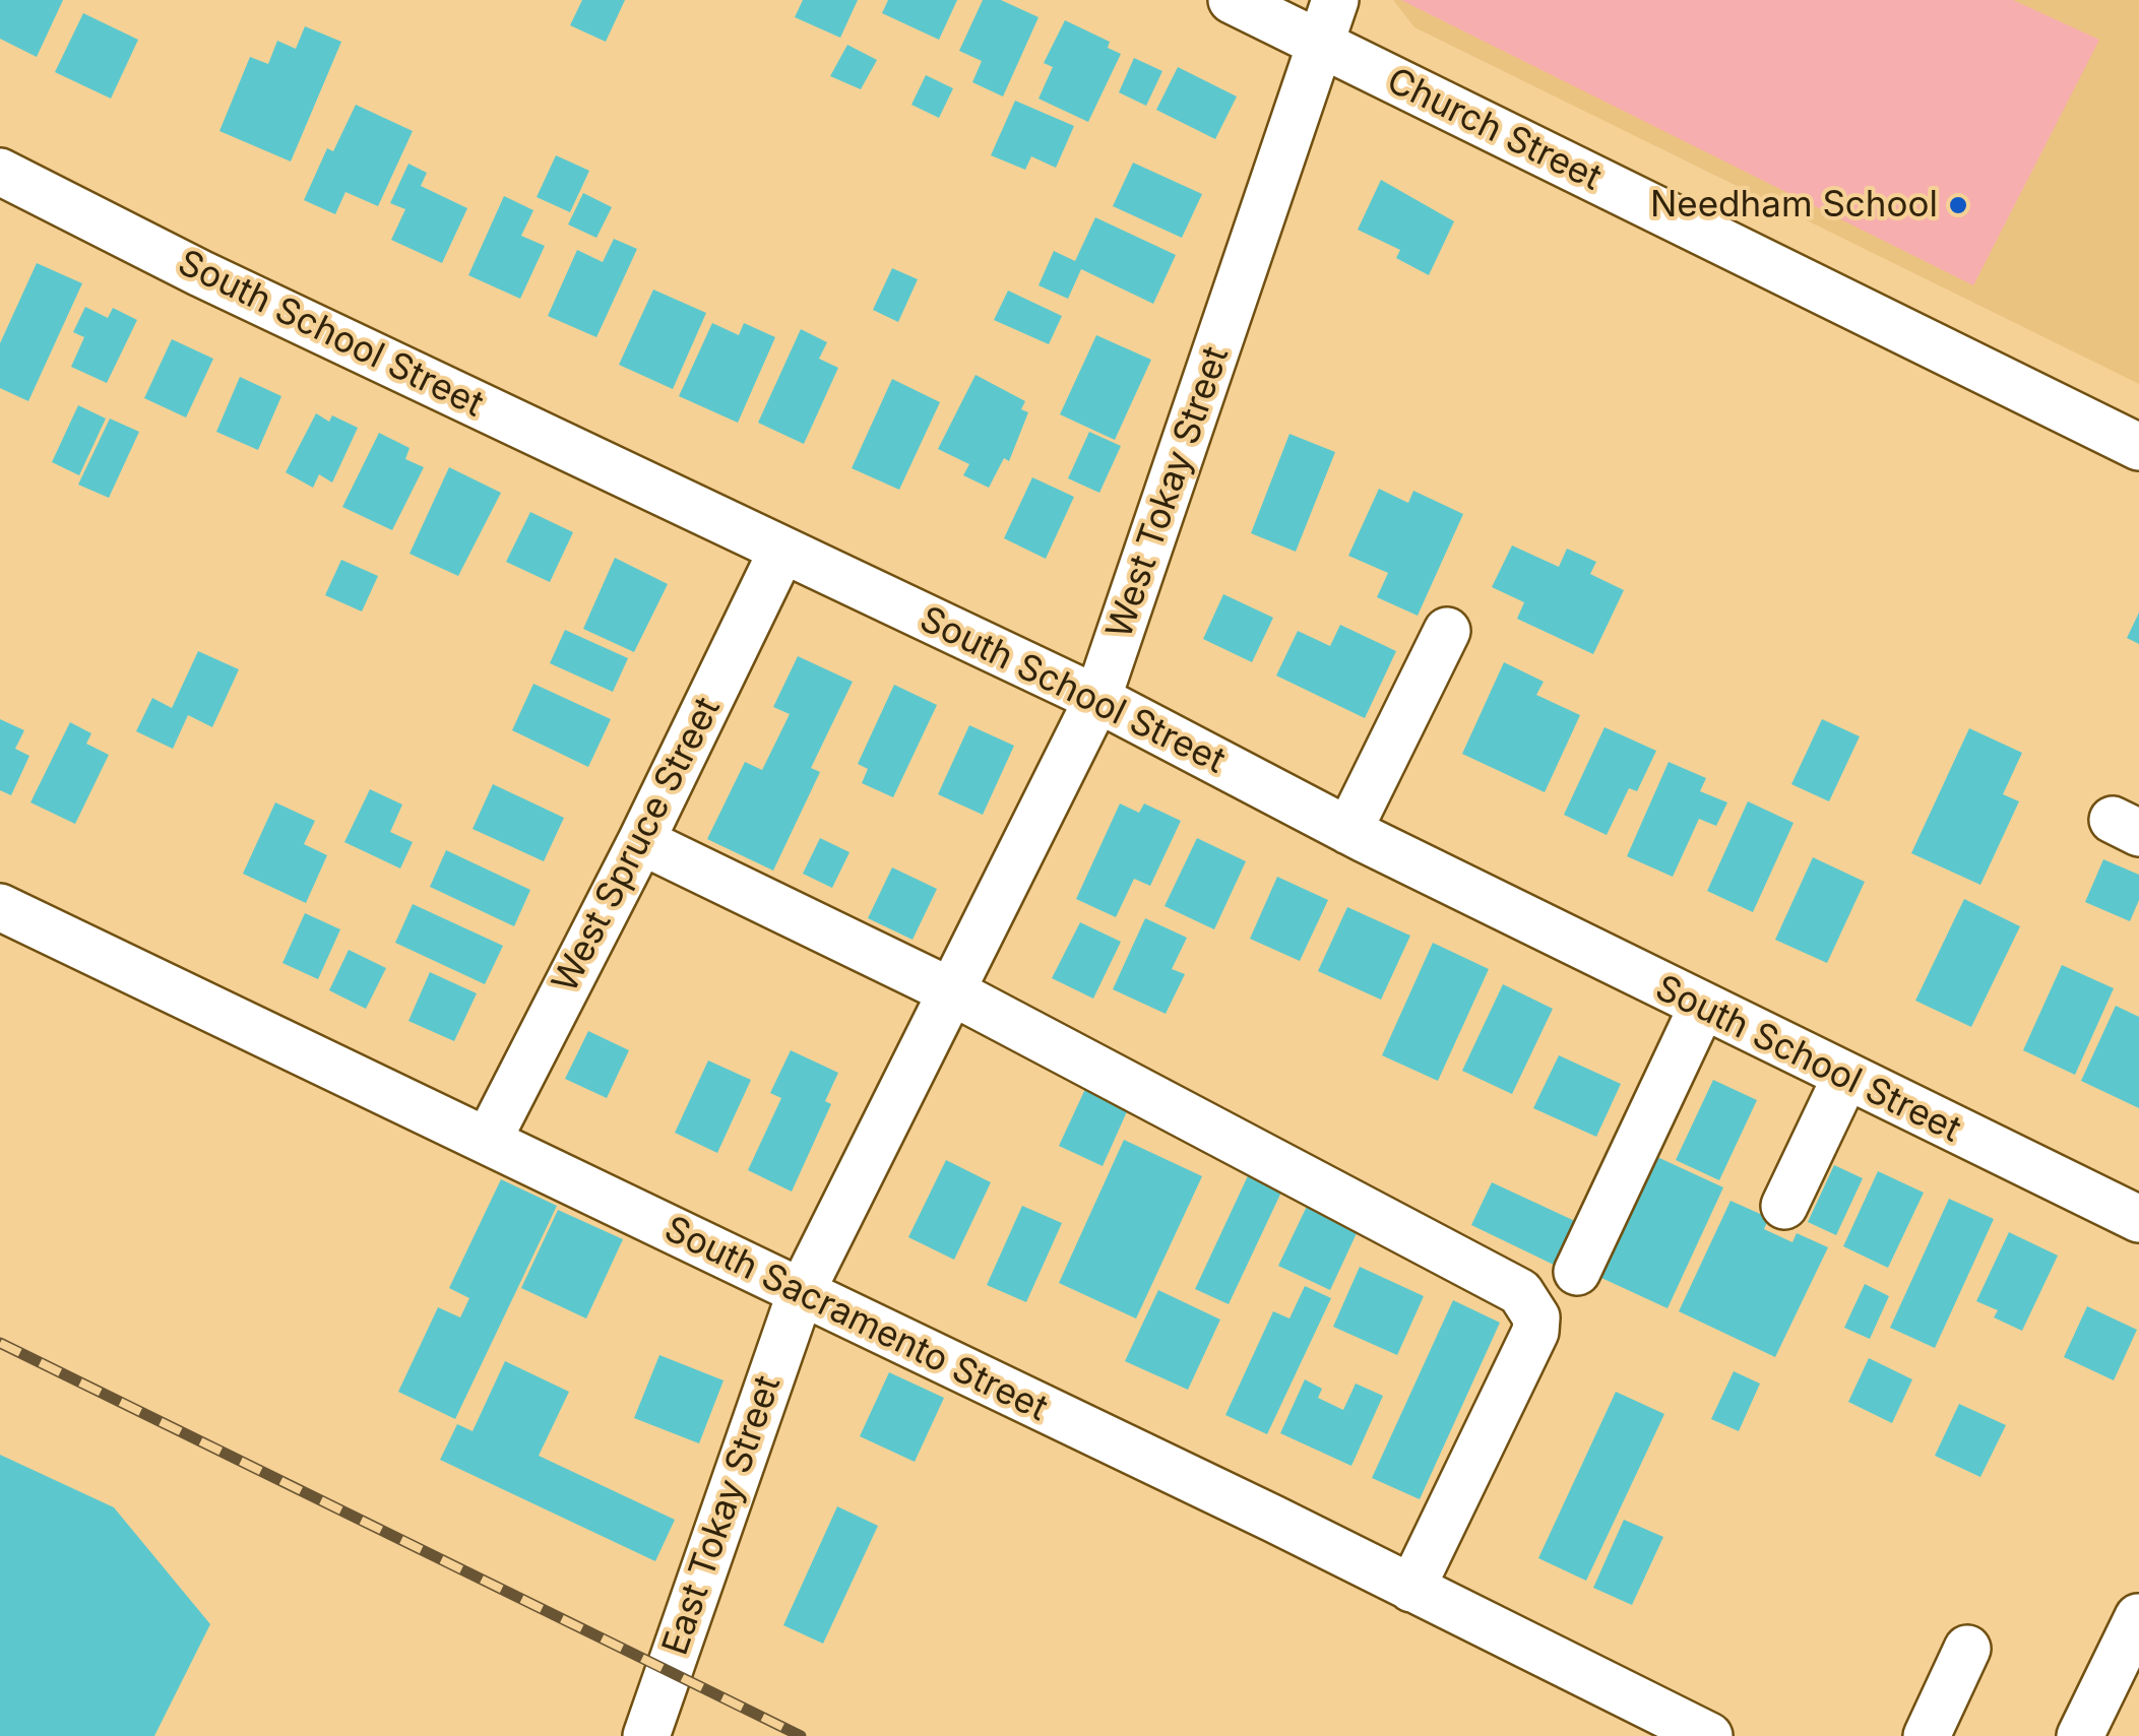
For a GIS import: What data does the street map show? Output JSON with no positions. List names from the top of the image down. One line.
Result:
{"streets":{"street":["Church Street","South School Street","West Tokay Street","West Spruce Street","South Sacramento Street","East Tokay Street"]},"crossings":[["Church Street","West Tokay Street"],["South School Street","West Tokay Street"],["South School Street","West Spruce Street"],["West Tokay Street","South Sacramento Street"],["West Tokay Street","East Tokay Street"],["West Spruce Street","South Sacramento Street"],["South Sacramento Street","East Tokay Street"]],"places":["Needham School"]}
